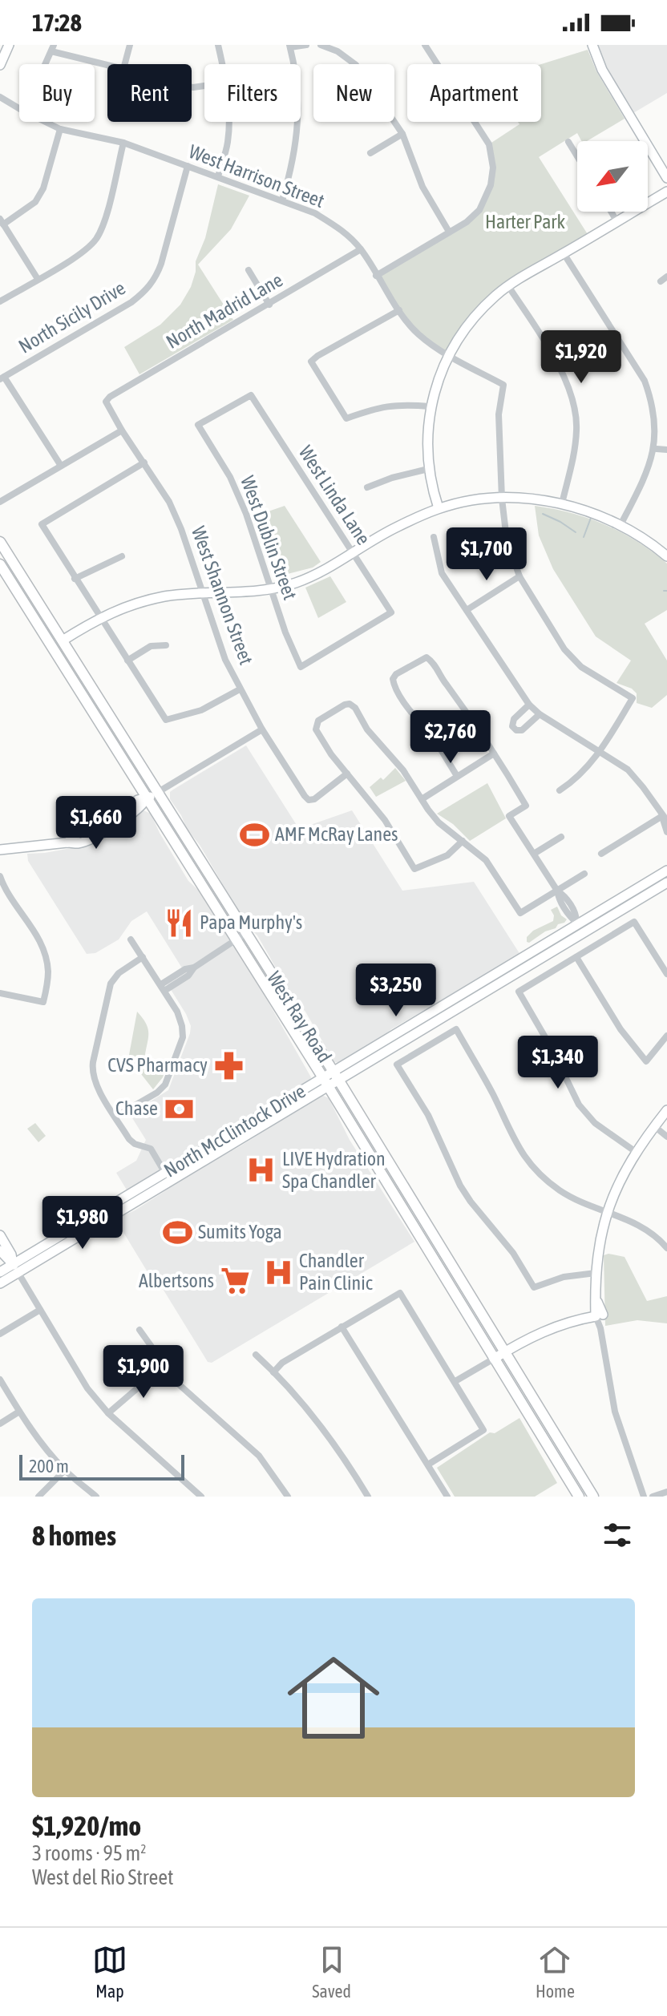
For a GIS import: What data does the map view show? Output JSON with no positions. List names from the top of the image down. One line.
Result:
{"streets":{"main road":["West Ray Road"],"street":["West Harrison Street","North Madrid Lane","North Sicily Drive","West Linda Lane","West Dublin Street","West Shannon Street","North McClintock Drive"]},"crossings":[["West Harrison Street","North Madrid Lane"],["West Harrison Street","North Sicily Drive"],["North Madrid Lane","West Shannon Street"],["West Linda Lane","West Dublin Street"],["West Ray Road","North McClintock Drive"]],"parks":["Harter Park"],"places":{"sports":["AMF McRay Lanes","Sumits Yoga"],"restaurant":["Papa Murphy's"],"pharmacy":["CVS Pharmacy"],"bank":["Chase"],"hospital":["LIVE Hydration Spa Chandler","Chandler Pain Clinic"],"supermarket":["Albertsons"]},"scale_bar":"200 m","north":"bottom left","page":{"status":"17:28","chip":["Buy","Rent","Filters","New","Apartment"],"price":["$1,920","$1,700","$2,760","$1,660","$3,250","$1,340","$1,980","$1,900"],"scale":"200 m","heading":"8 homes","list":[{"name":"$1,920/mo","note":"3 rooms · 95 m² · West del Rio Street"}],"tabs":["Map","Saved","Home"]}}
